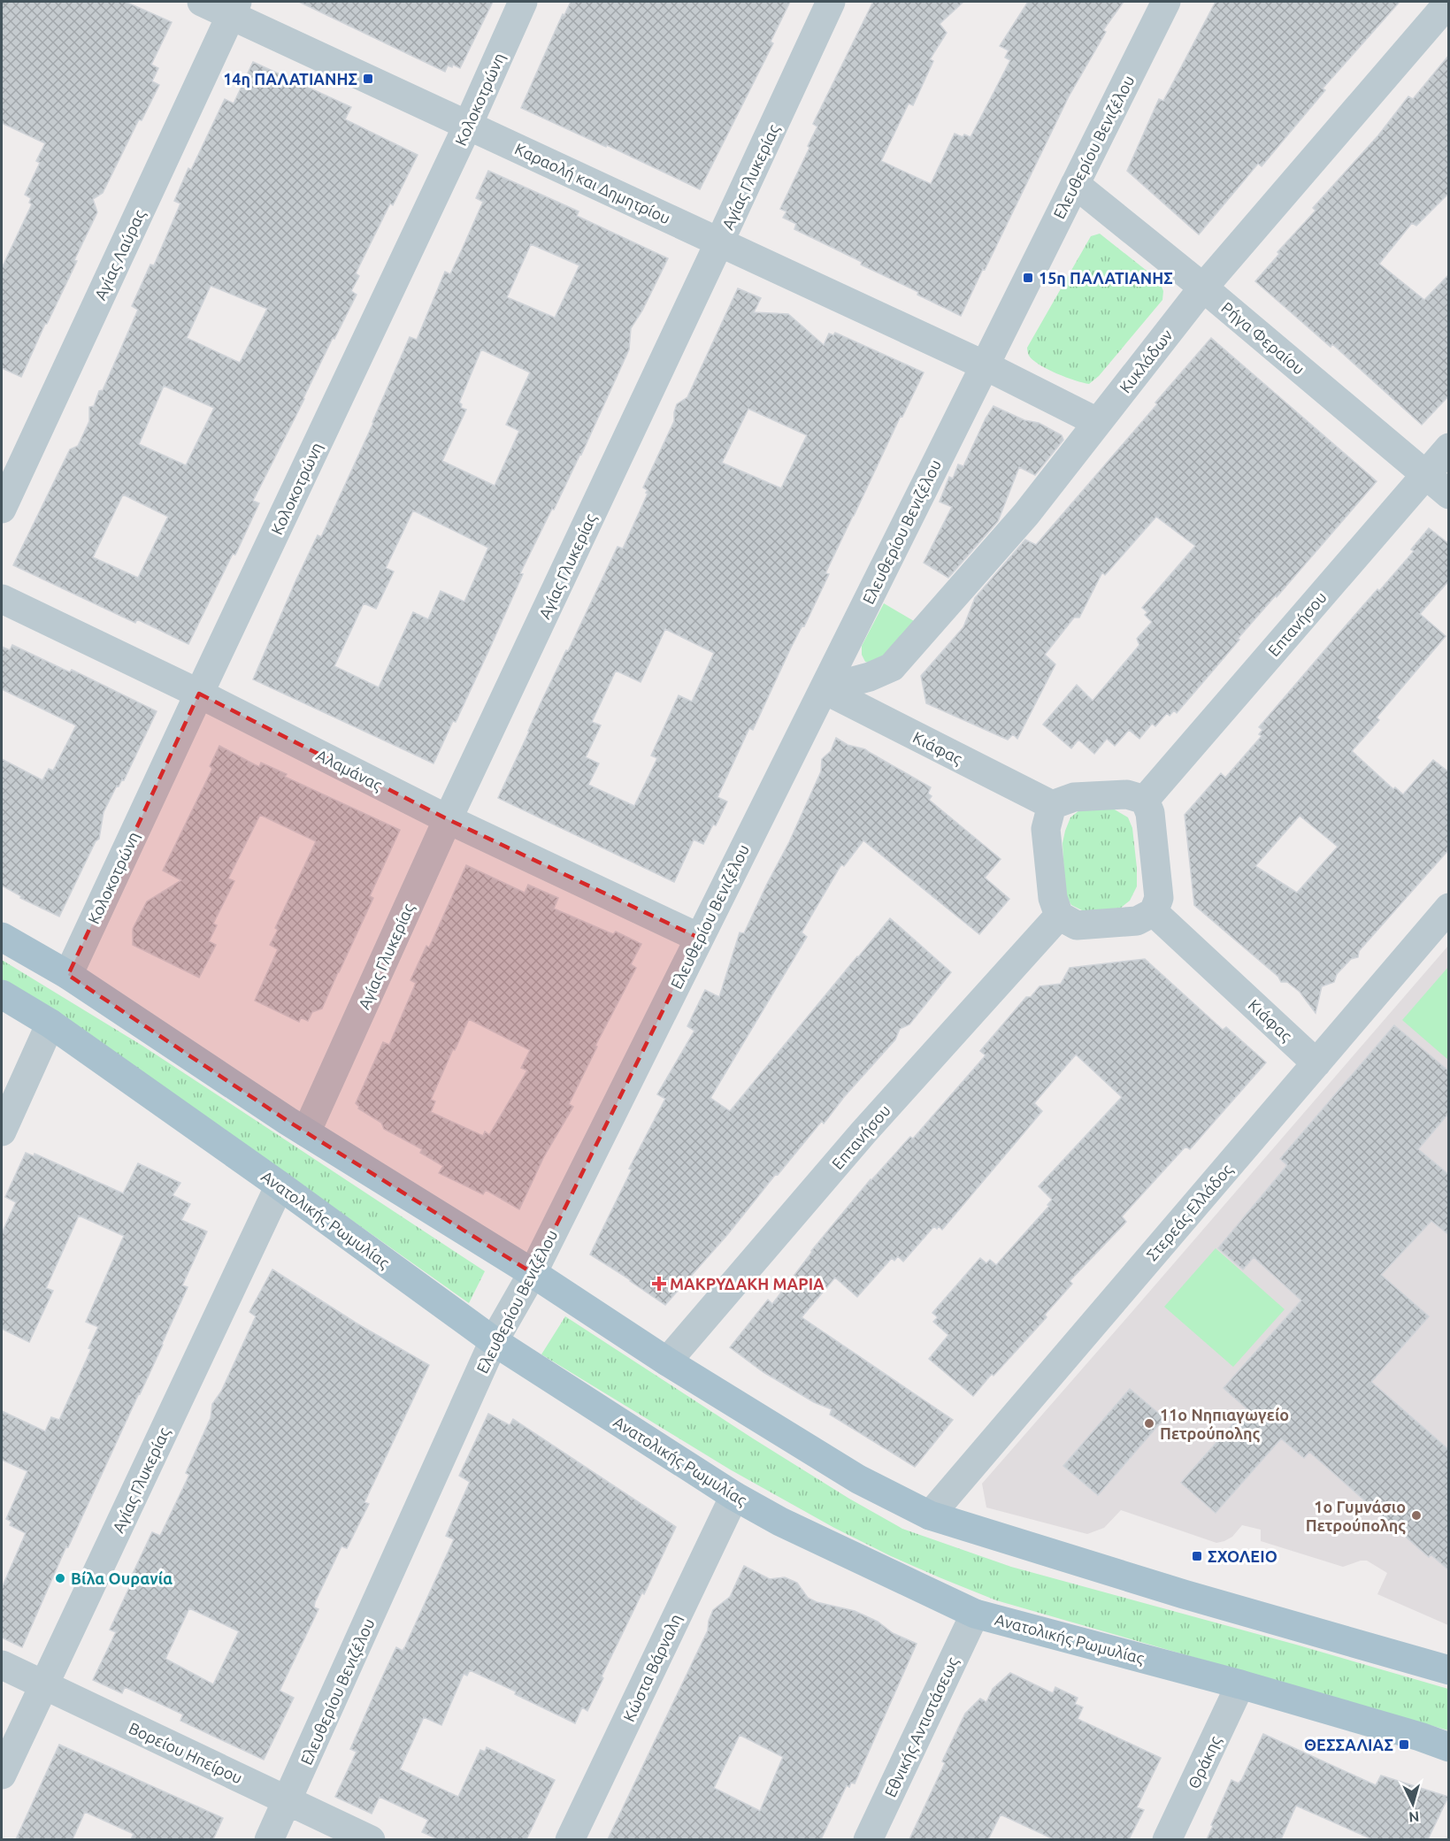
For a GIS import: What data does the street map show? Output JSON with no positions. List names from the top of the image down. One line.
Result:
{"streets":{"main road":["Ανατολικής Ρωμυλίας"],"street":["Κολοκοτρώνη","Ελευθερίου Βενιζέλου","Αγίας Γλυκερίας","Καραολή και Δημητρίου","Αγίας Λαύρας","Ρήγα Φεραίου","Κυκλάδων","Επτανήσου","Κιάφας","Αλαμάνας","Στερεάς Ελλάδος","Κώστα Βάρναλη","Εθνικής Αντιστάσεως","Βορείου Ηπείρου","Θράκης"]},"crossings":[["Κολοκοτρώνη","Καραολή και Δημητρίου"],["Κολοκοτρώνη","Αλαμάνας"],["Ελευθερίου Βενιζέλου","Καραολή και Δημητρίου"],["Ελευθερίου Βενιζέλου","Ρήγα Φεραίου"],["Ελευθερίου Βενιζέλου","Κυκλάδων"],["Ελευθερίου Βενιζέλου","Κιάφας"],["Ελευθερίου Βενιζέλου","Αλαμάνας"],["Ελευθερίου Βενιζέλου","Ανατολικής Ρωμυλίας"],["Ελευθερίου Βενιζέλου","Βορείου Ηπείρου"],["Αγίας Γλυκερίας","Καραολή και Δημητρίου"],["Αγίας Γλυκερίας","Αλαμάνας"],["Αγίας Γλυκερίας","Ανατολικής Ρωμυλίας"],["Αγίας Γλυκερίας","Βορείου Ηπείρου"],["Καραολή και Δημητρίου","Αγίας Λαύρας"],["Καραολή και Δημητρίου","Κυκλάδων"],["Ρήγα Φεραίου","Κυκλάδων"],["Ρήγα Φεραίου","Επτανήσου"],["Κυκλάδων","Κιάφας"],["Επτανήσου","Κιάφας"],["Κιάφας","Στερεάς Ελλάδος"],["Ανατολικής Ρωμυλίας","Κώστα Βάρναλη"],["Ανατολικής Ρωμυλίας","Εθνικής Αντιστάσεως"],["Ανατολικής Ρωμυλίας","Θράκης"]],"places":{"transit":["14η ΠΑΛΑΤΙΑΝΗΣ","15η ΠΑΛΑΤΙΑΝΗΣ","ΣΧΟΛΕΙΟ","ΘΕΣΣΑΛΙΑΣ"],"health":["ΜΑΚΡΥΔΑΚΗ ΜΑΡΙΑ"],"other":["11ο Νηπιαγωγείο Πετρούπολης","1ο Γυμνάσιο Πετρούπολης","Βίλα Ουρανία"]},"north":"bottom"}
